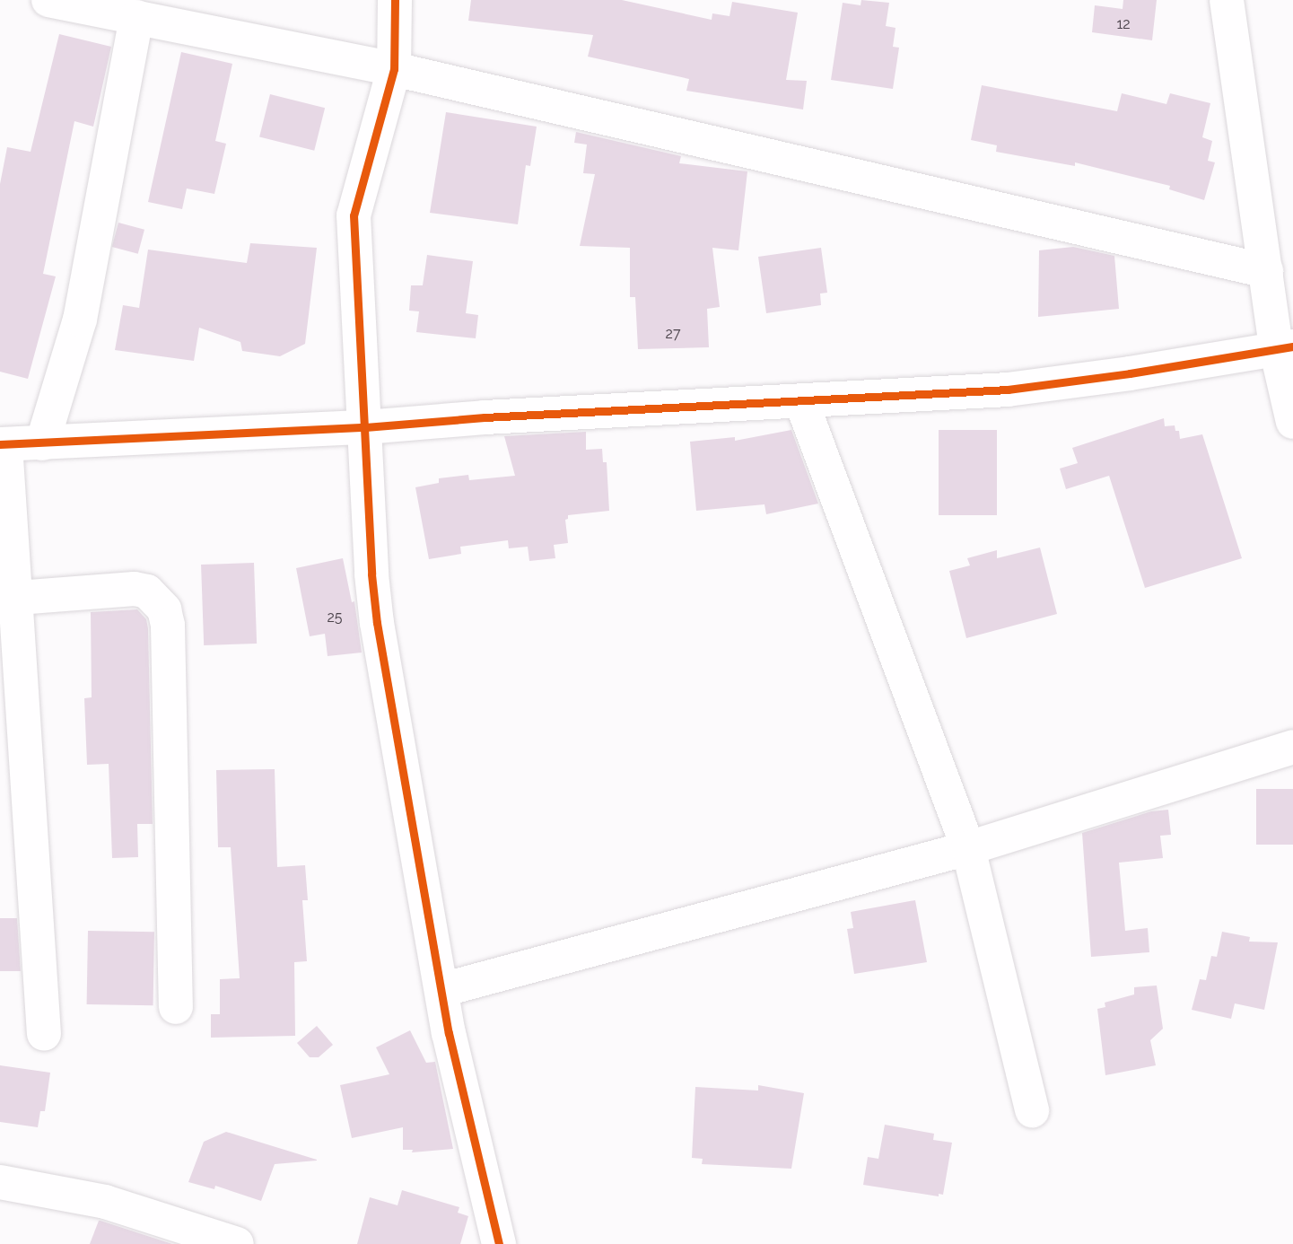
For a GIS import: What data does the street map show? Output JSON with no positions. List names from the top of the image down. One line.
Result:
{"house_numbers":["12","27","25"]}
